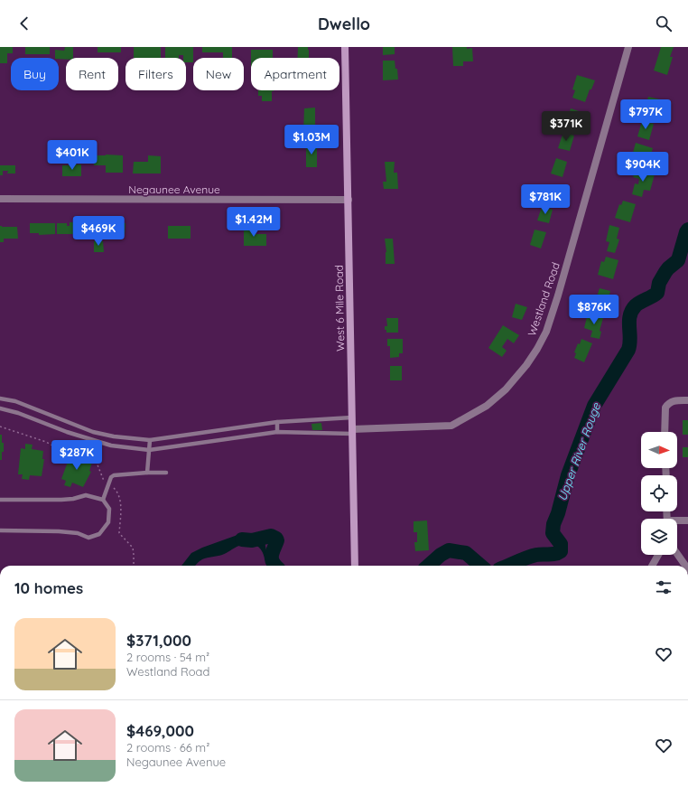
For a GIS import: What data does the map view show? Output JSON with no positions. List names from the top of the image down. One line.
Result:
{"streets":{"main road":["West 6 Mile Road"],"street":["Negaunee Avenue","Westland Road"]},"crossings":[["Negaunee Avenue","West 6 Mile Road"],["Westland Road","West 6 Mile Road"]],"water":["Upper River Rouge"],"north":"right","page":{"header":"Dwello","chip":["Buy","Rent","Filters","New","Apartment"],"price":["$797K","$371K","$1.03M","$401K","$904K","$781K","$1.42M","$469K","$876K","$287K"],"heading":"10 homes","list":[{"name":"$371,000","note":"2 rooms · 54 m² · Westland Road"},{"name":"$469,000","note":"2 rooms · 66 m² · Negaunee Avenue"}]}}
